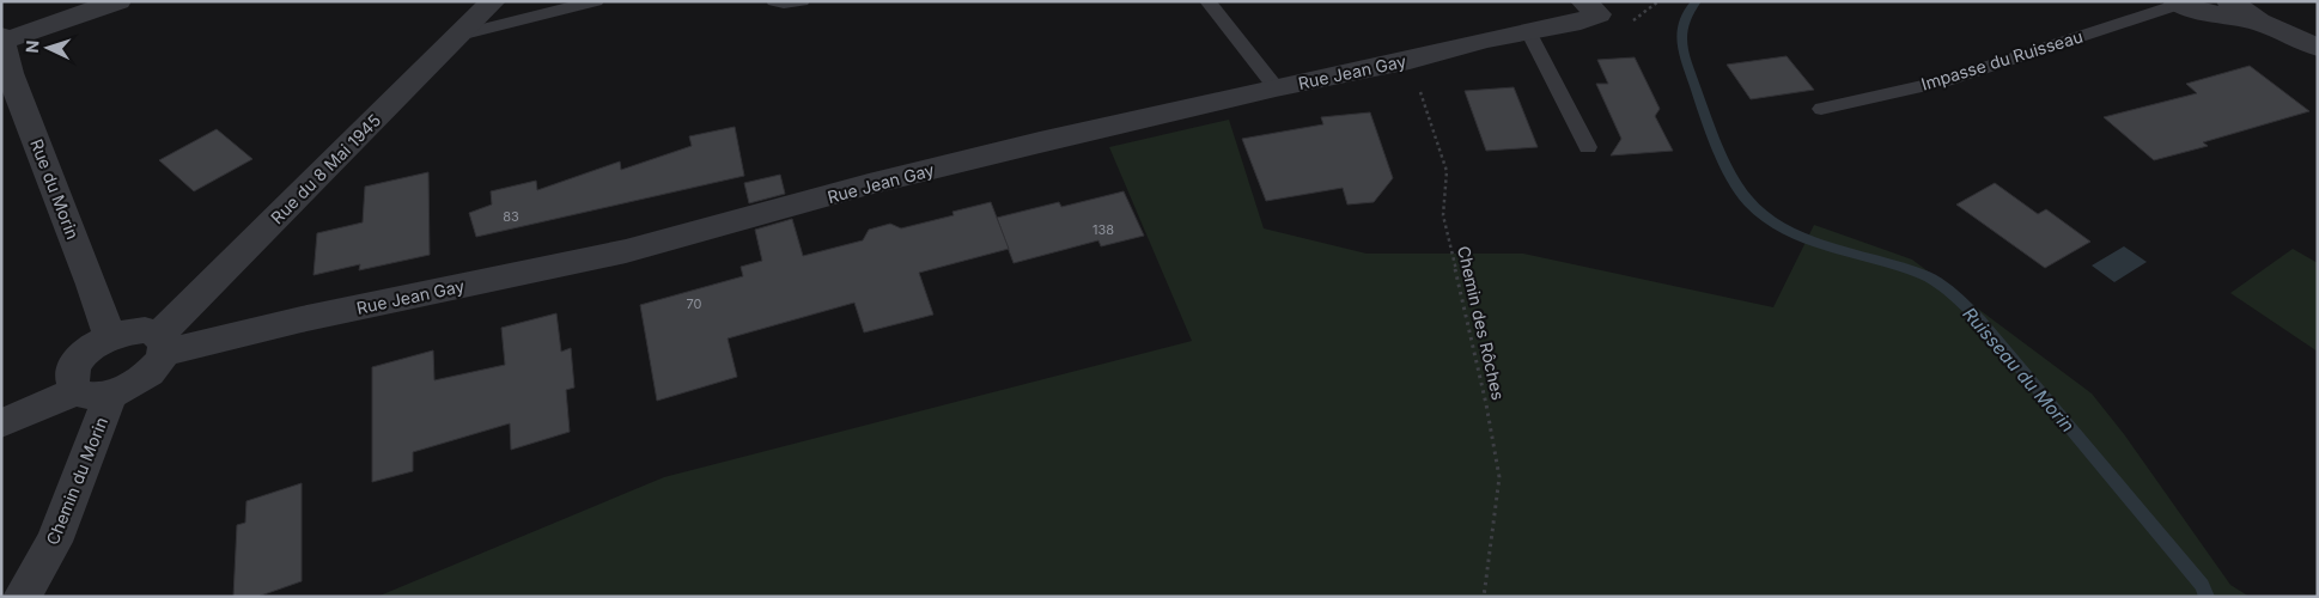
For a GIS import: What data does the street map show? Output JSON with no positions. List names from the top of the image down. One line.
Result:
{"streets":{"street":["Rue Jean Gay","Rue du 8 Mai 1945","Rue du Morin","Chemin du Morin"],"lane":["Impasse du Ruisseau"],"path":["Chemin des Rôches"]},"crossings":[["Rue Jean Gay","Rue du 8 Mai 1945"],["Rue Jean Gay","Chemin des Rôches"],["Rue du 8 Mai 1945","Chemin du Morin"],["Rue du Morin","Chemin du Morin"]],"water":["Ruisseau du Morin"],"house_numbers":["83","138","70"],"north":"left"}
